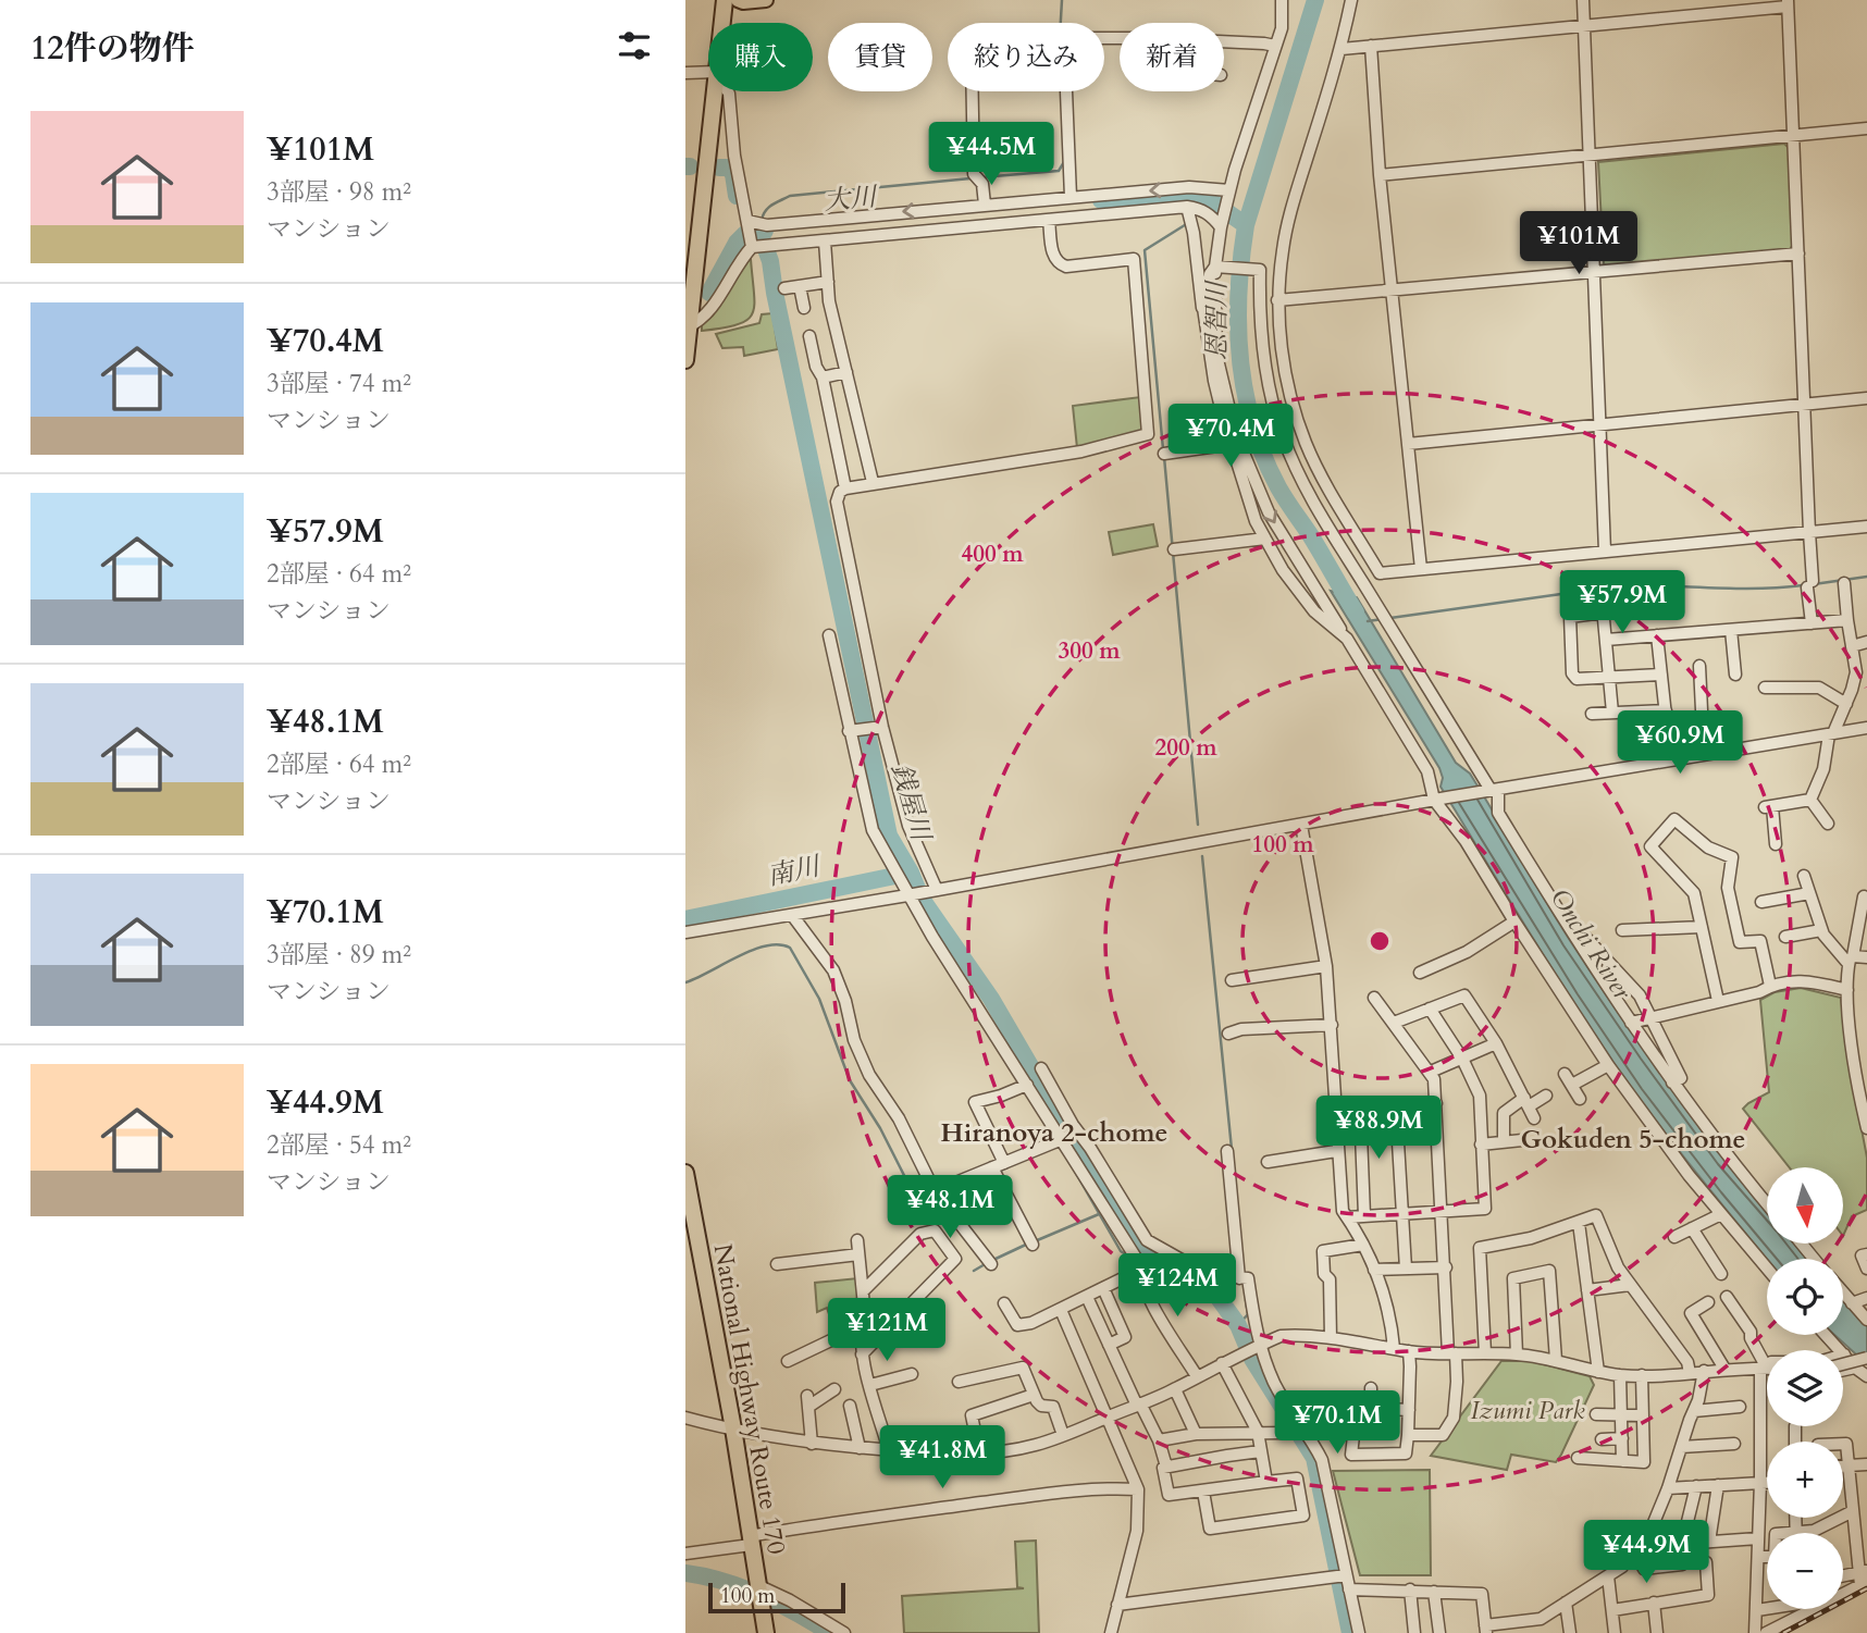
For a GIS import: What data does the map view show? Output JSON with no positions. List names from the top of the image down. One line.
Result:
{"streets":{"highway":["National Highway Route 170"]},"districts":["Hiranoya 2-chome","Gokuden 5-chome"],"water":["大川","恩智川","銭屋川","南川","Onchi River"],"parks":["Izumi Park"],"scale_bar":"100 m","north":"bottom","page":{"heading":"12件の物件","chip":["購入","賃貸","絞り込み","新着"],"list":[{"name":"¥101M","note":"3部屋 · 98 m² · マンション"},{"name":"¥70.4M","note":"3部屋 · 74 m² · マンション"},{"name":"¥57.9M","note":"2部屋 · 64 m² · マンション"},{"name":"¥48.1M","note":"2部屋 · 64 m² · マンション"},{"name":"¥70.1M","note":"3部屋 · 89 m² · マンション"},{"name":"¥44.9M","note":"2部屋 · 54 m² · マンション"}],"price":["¥44.5M","¥101M","¥70.4M","¥57.9M","¥60.9M","¥88.9M","¥48.1M","¥124M","¥121M","¥70.1M","¥41.8M","¥44.9M"],"map_buttons":["+","−"],"scale":"100 m"},"rings":["400 m","300 m","200 m","100 m"]}
